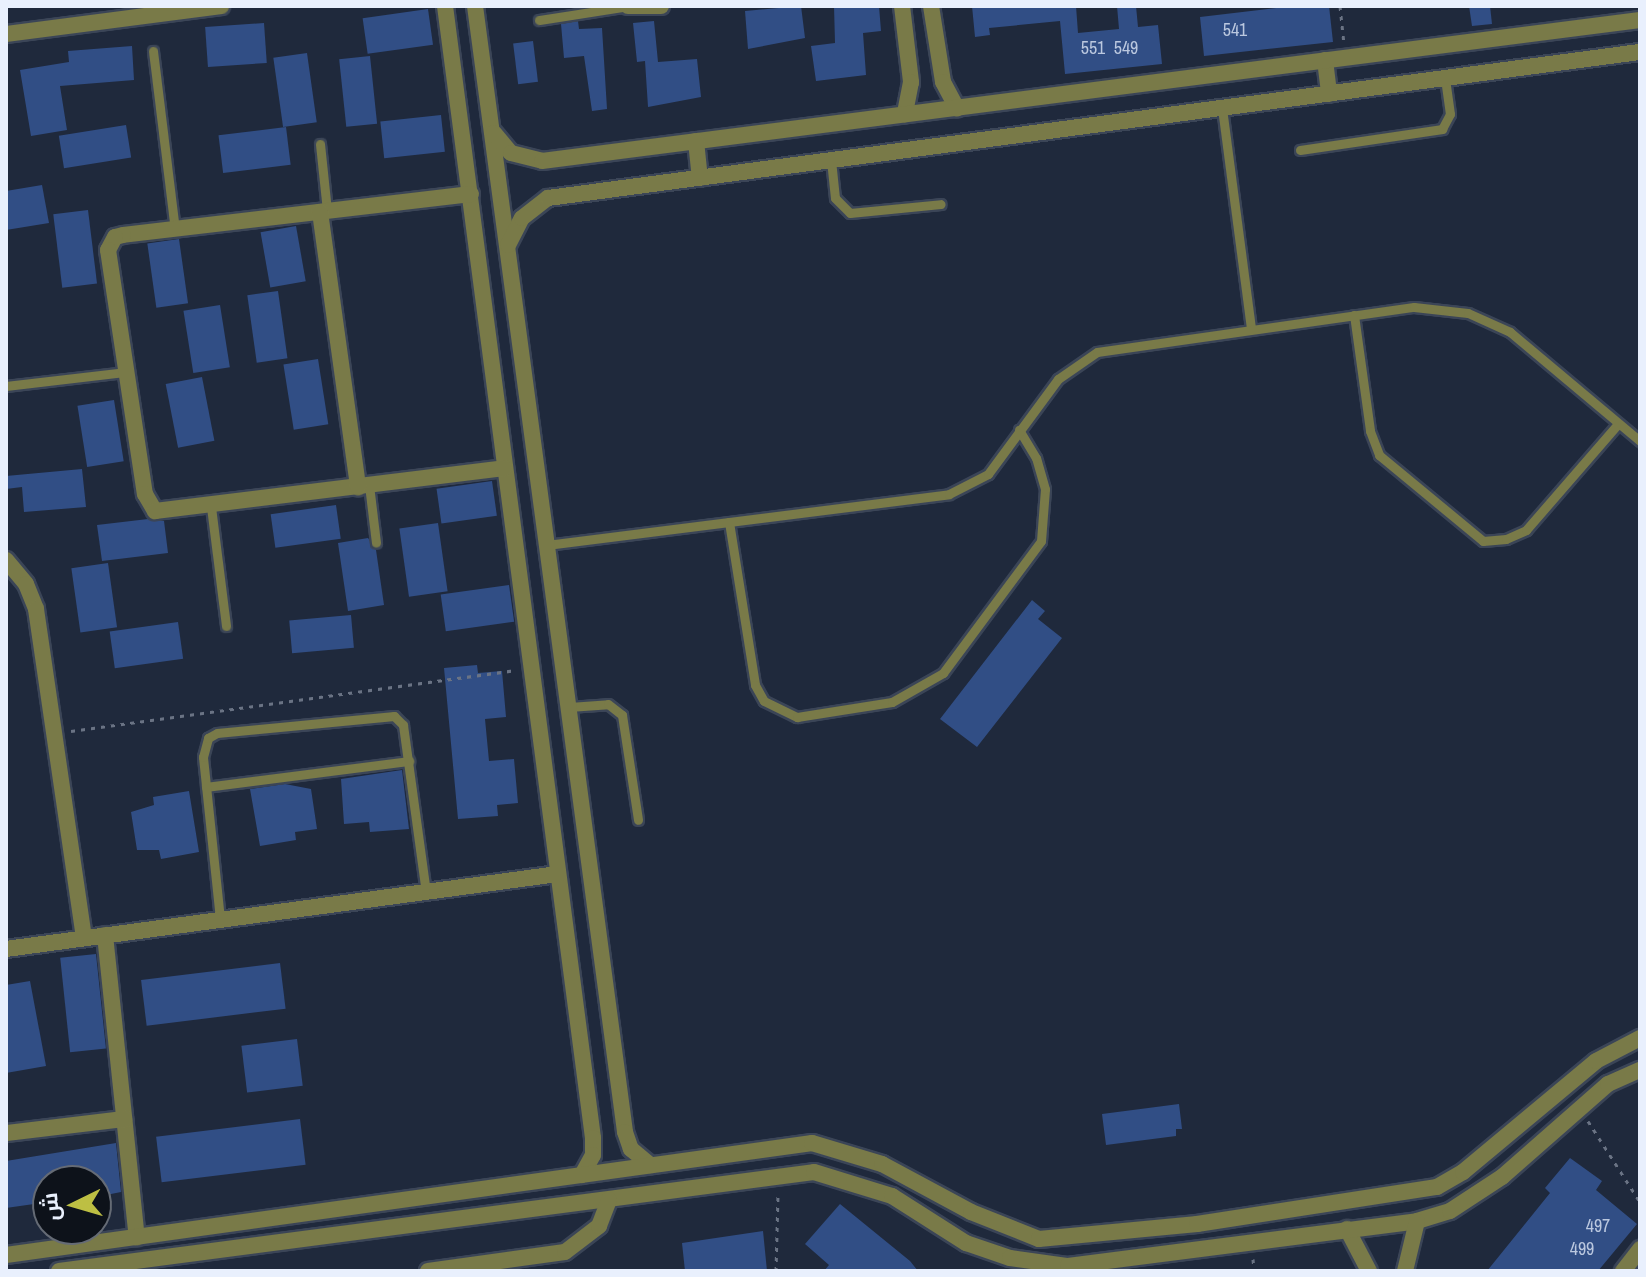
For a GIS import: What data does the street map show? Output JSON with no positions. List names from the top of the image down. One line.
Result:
{"house_numbers":["541","551","549","497","499"],"north":"left"}
